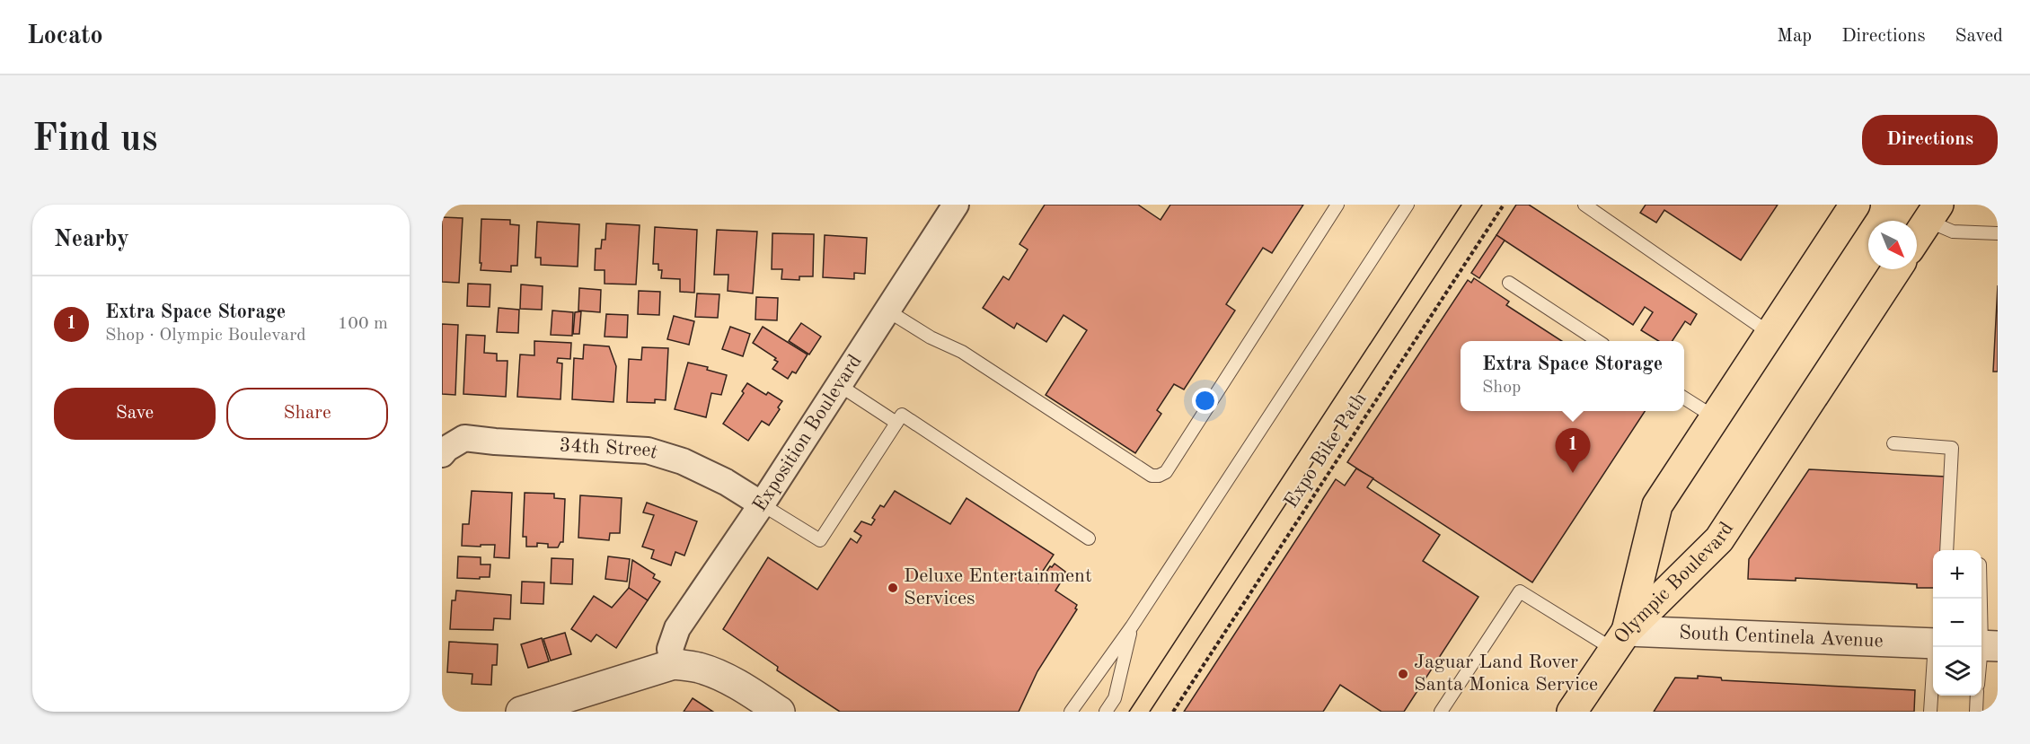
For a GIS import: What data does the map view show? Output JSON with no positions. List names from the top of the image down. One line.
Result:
{"streets":{"main road":["Olympic Boulevard"],"street":["Exposition Boulevard","34th Street","South Centinela Avenue"],"path":["Expo Bike Path"]},"crossings":[["Exposition Boulevard","34th Street"],["Olympic Boulevard","South Centinela Avenue"]],"places":["Deluxe Entertainment Services","Jaguar Land Rover Santa Monica Service"],"north":"bottom right","page":{"header":"Locato","nav":["Map","Directions","Saved"],"buttons":["Directions",["Save","Share"]],"title":"Find us","heading":"Nearby","list":[{"mark":"1","name":"Extra Space Storage","note":"Shop · Olympic Boulevard","value":"100 m"}],"popup":["Extra Space Storage","Shop"],"pins":"1","map_buttons":["+","−"]}}
